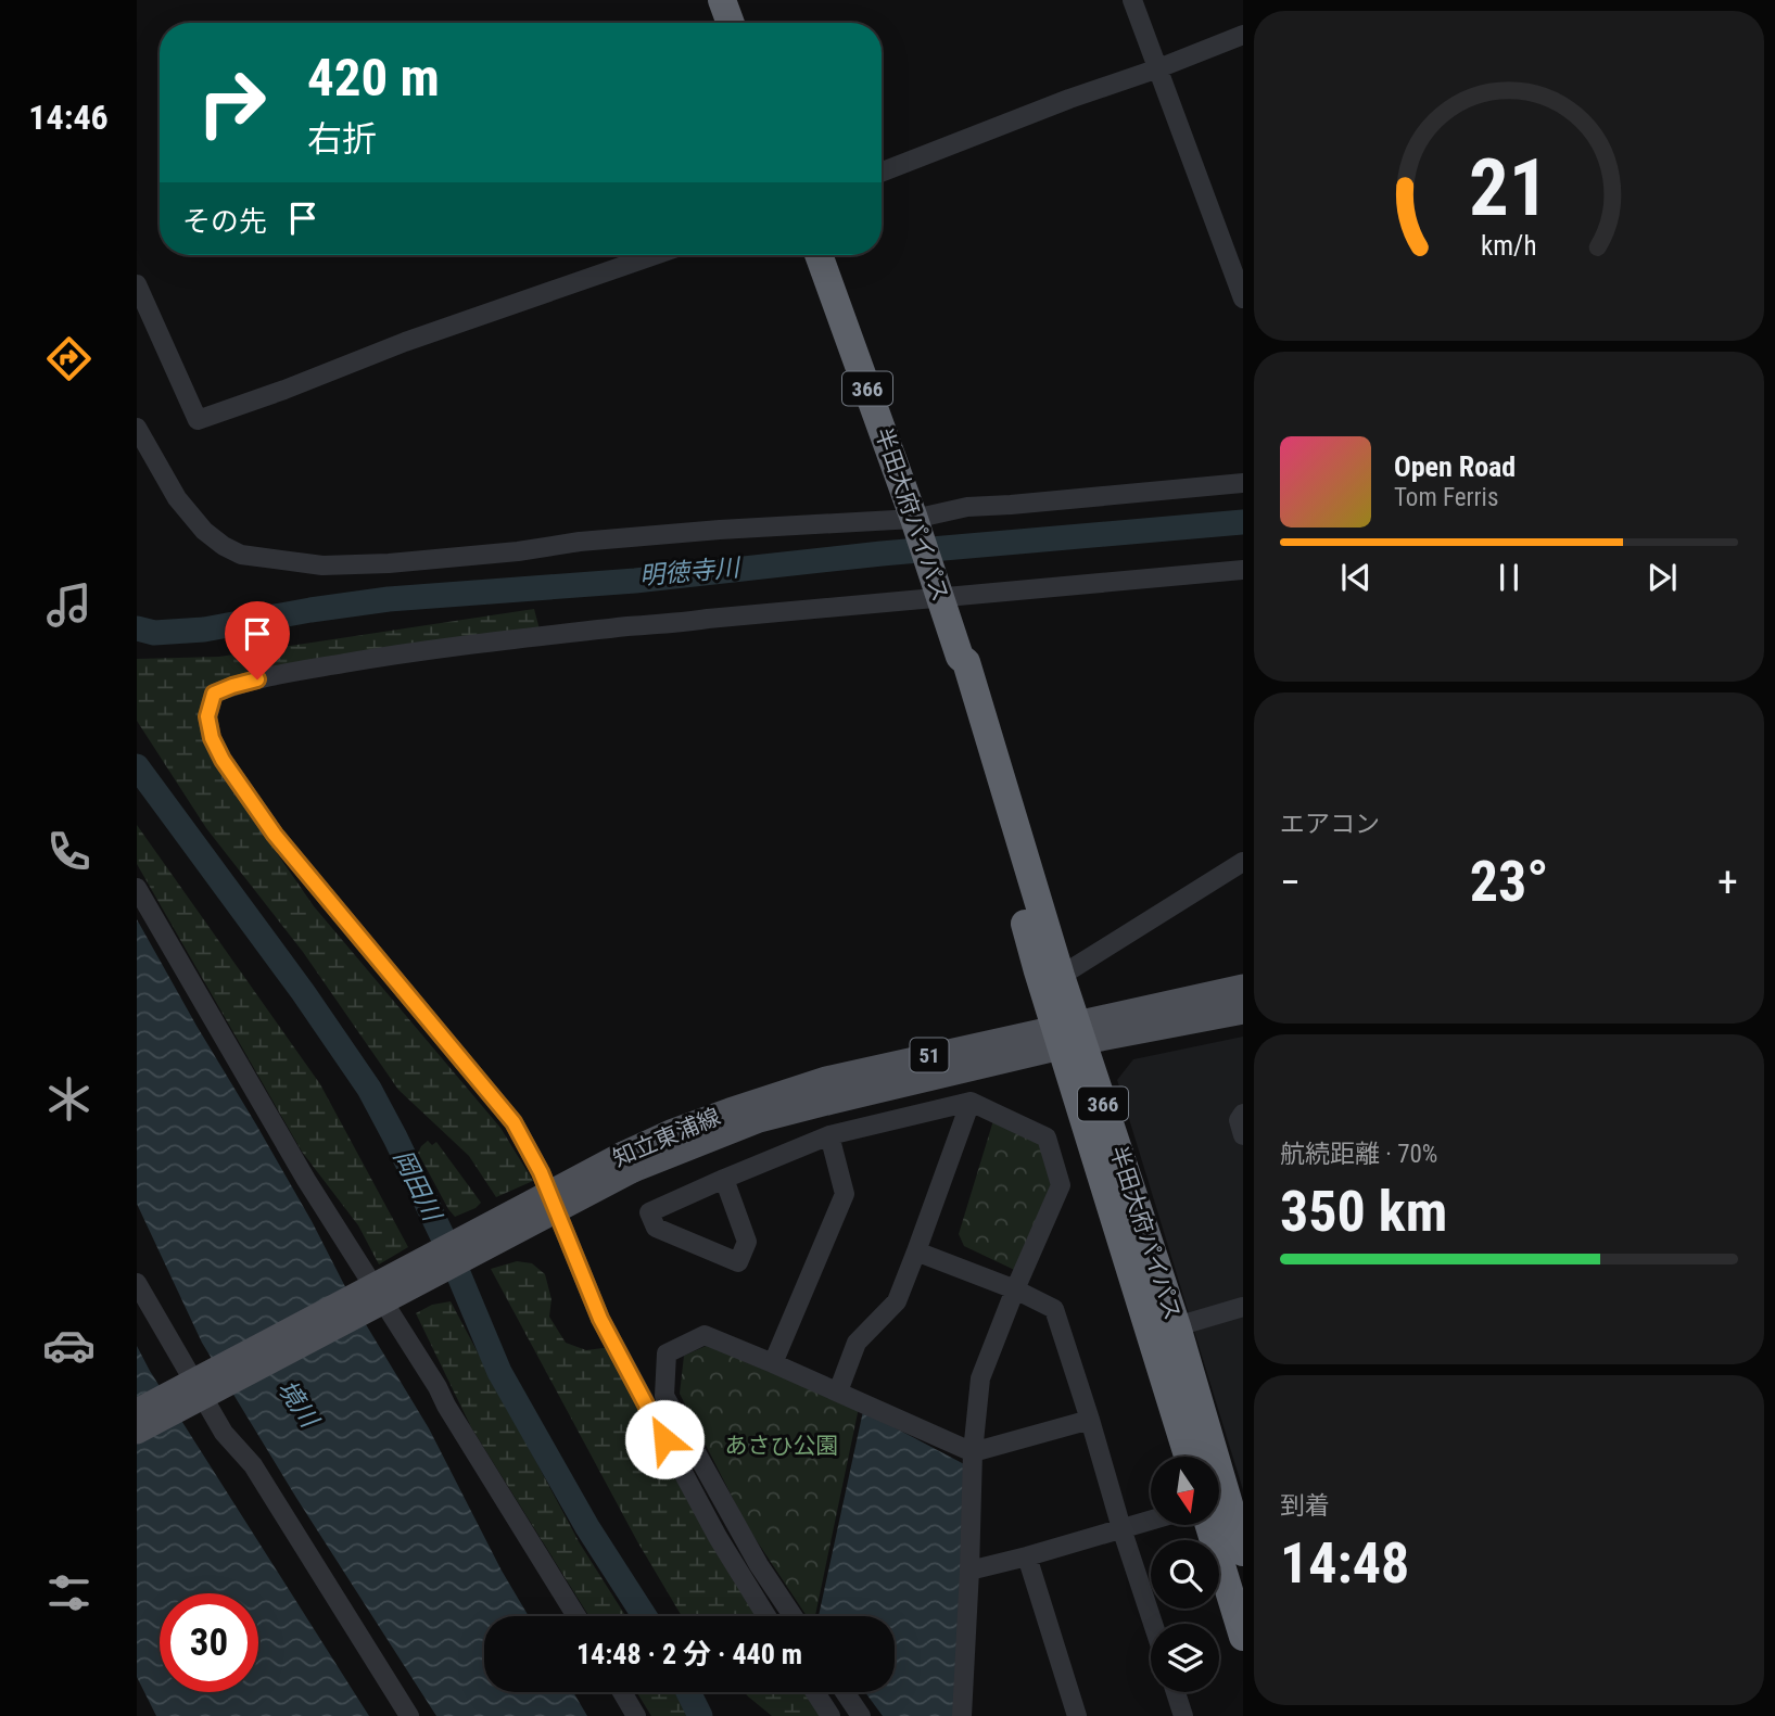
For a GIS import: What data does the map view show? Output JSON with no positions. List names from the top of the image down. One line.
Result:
{"streets":{"highway":["366","半田大府パイパス"],"main road":["51","知立東浦線"]},"crossings":[["半田大府パイパス","知立東浦線"]],"water":["明徳寺川","岡田川","境川"],"parks":["あさひ公園"],"north":"bottom","page":{"tabs":"14:46","turn":["420 m","右折"],"then":"その先","song":["Open Road","Tom Ferris"],"tile":["エアコン",["航続距離 · 70%","350 km"],["到着","14:48"]],"heat":["−","23°","+"],"limit":"30","trip":"14:48 · 2 分 · 440 m","gauge":["21","km/h"]}}
